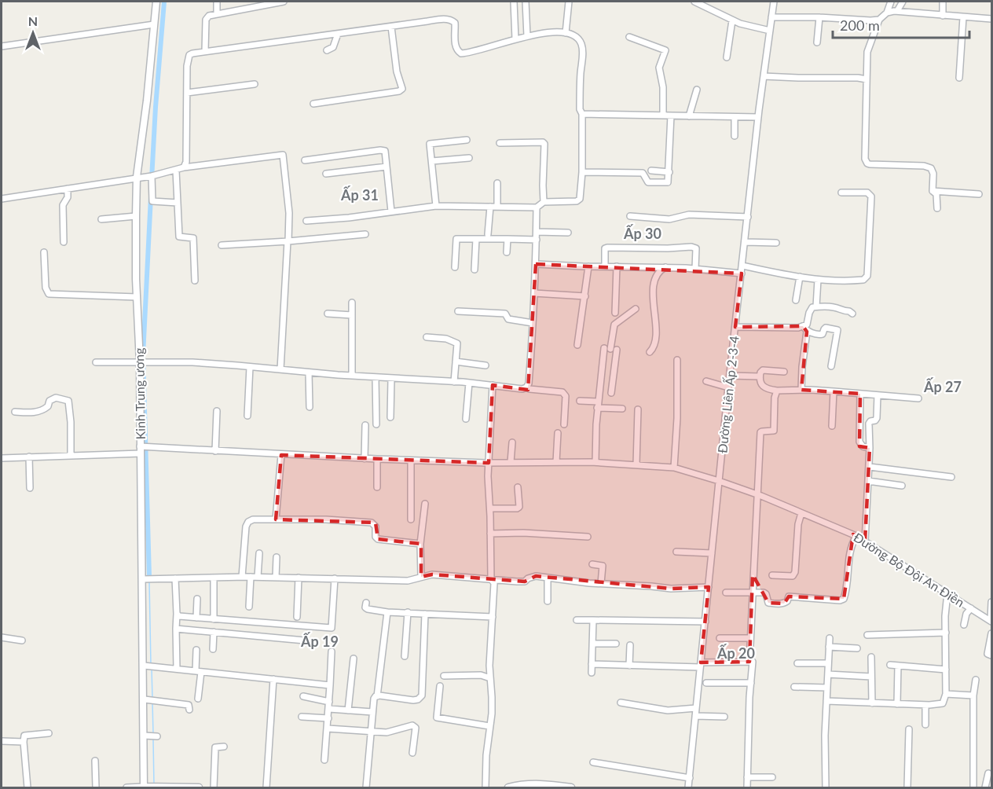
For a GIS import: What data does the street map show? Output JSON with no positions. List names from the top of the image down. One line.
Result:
{"streets":{"street":["Kinh Trung ương","Đường Liên Ấp 2-3-4","Đường Bộ Đội An Điền"]},"crossings":[["Kinh Trung ương","Đường Bộ Đội An Điền"],["Đường Liên Ấp 2-3-4","Đường Bộ Đội An Điền"]],"districts":["Ấp 31","Ấp 30","Ấp 27","Ấp 19","Ấp 20"],"scale_bar":"200 m","north":"top"}
